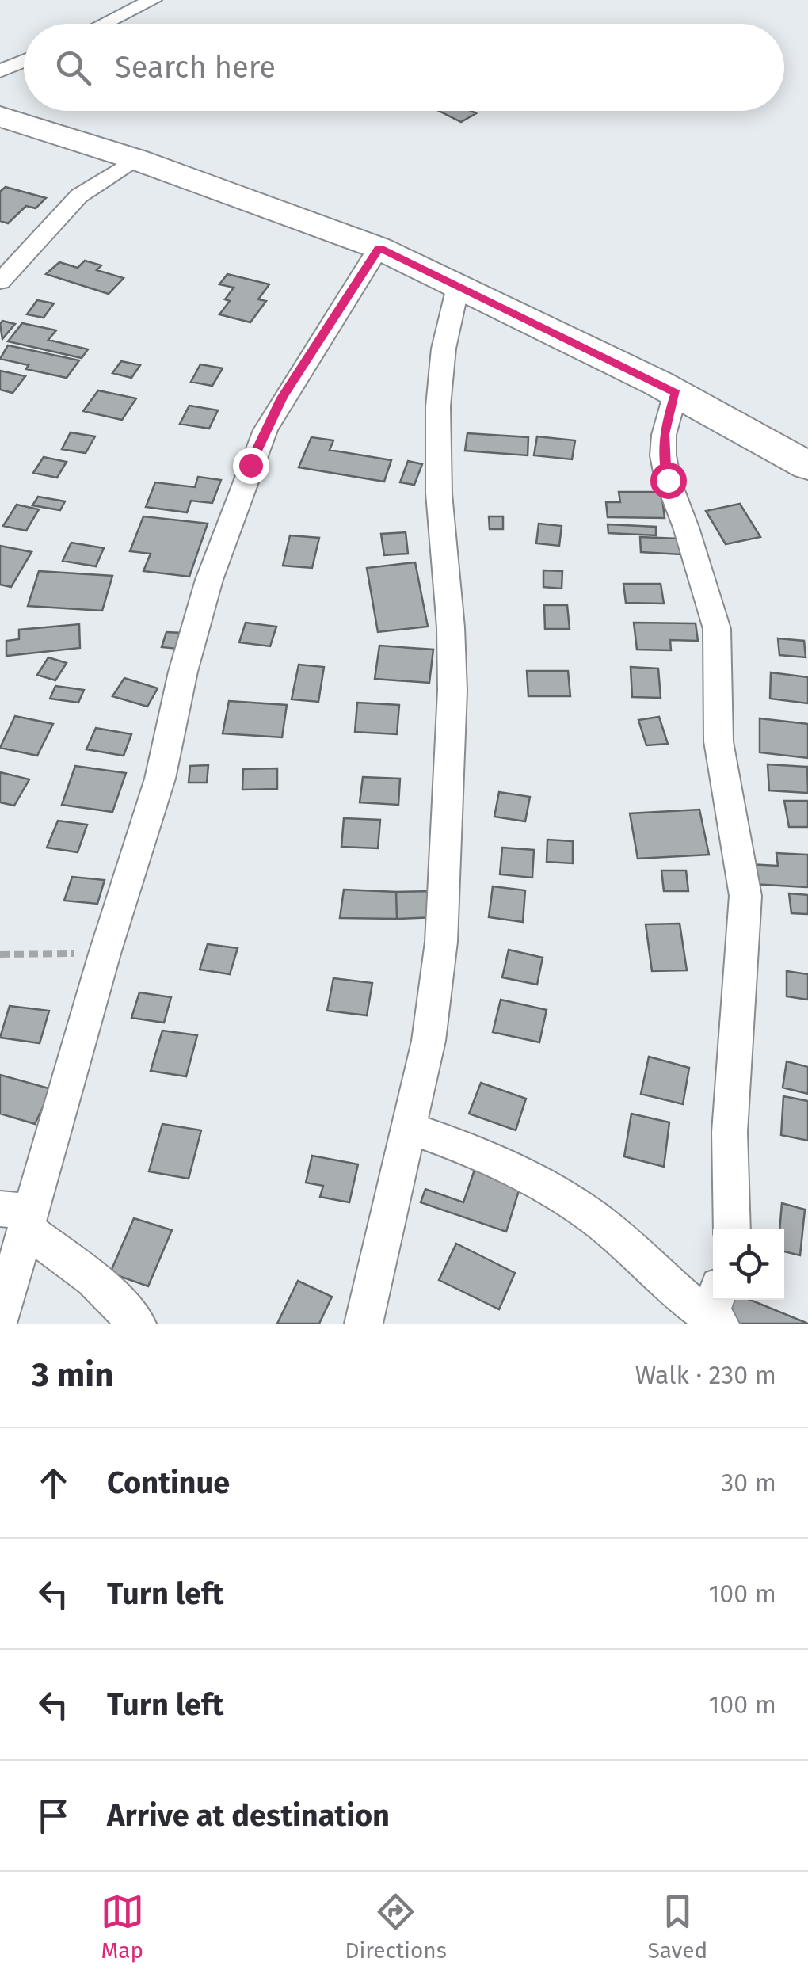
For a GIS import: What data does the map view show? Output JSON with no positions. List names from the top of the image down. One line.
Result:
{"page":{"search":"Search here","heading":["3 min","Walk · 230 m"],"list":[["Continue","30 m"],["Turn left","100 m"],["Turn left","100 m"],"Arrive at destination"],"nav":["Map","Directions","Saved"]}}
